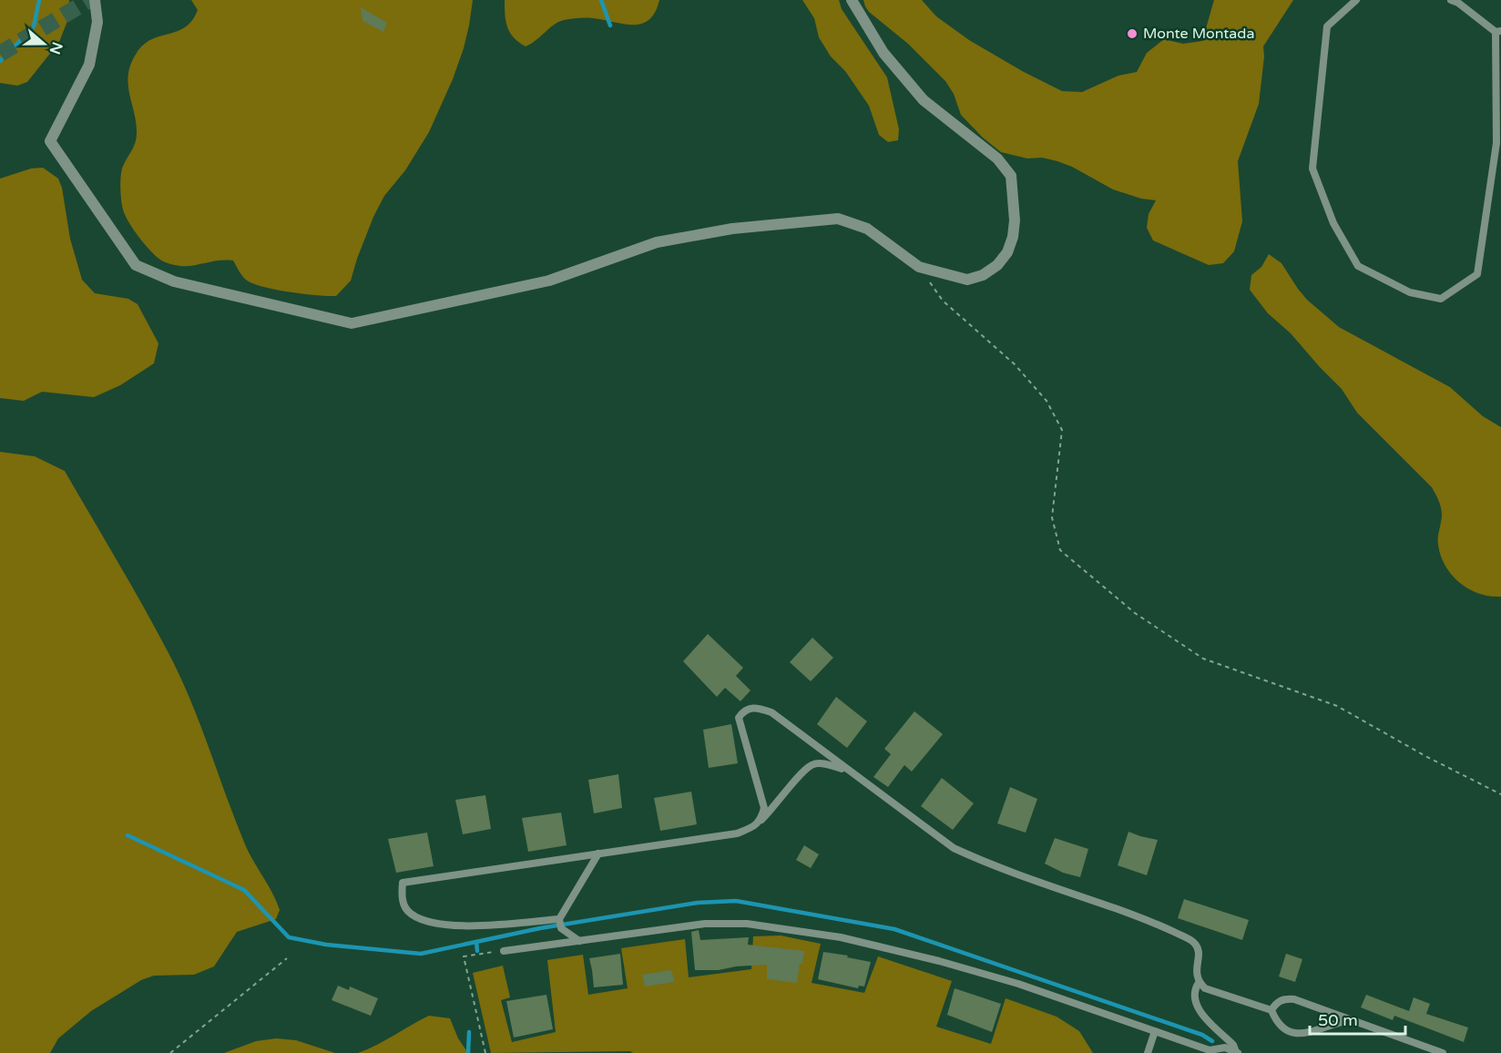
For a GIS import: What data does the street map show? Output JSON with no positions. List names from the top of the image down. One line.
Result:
{"places":["Monte Montada"],"scale_bar":"50 m","north":"right"}
